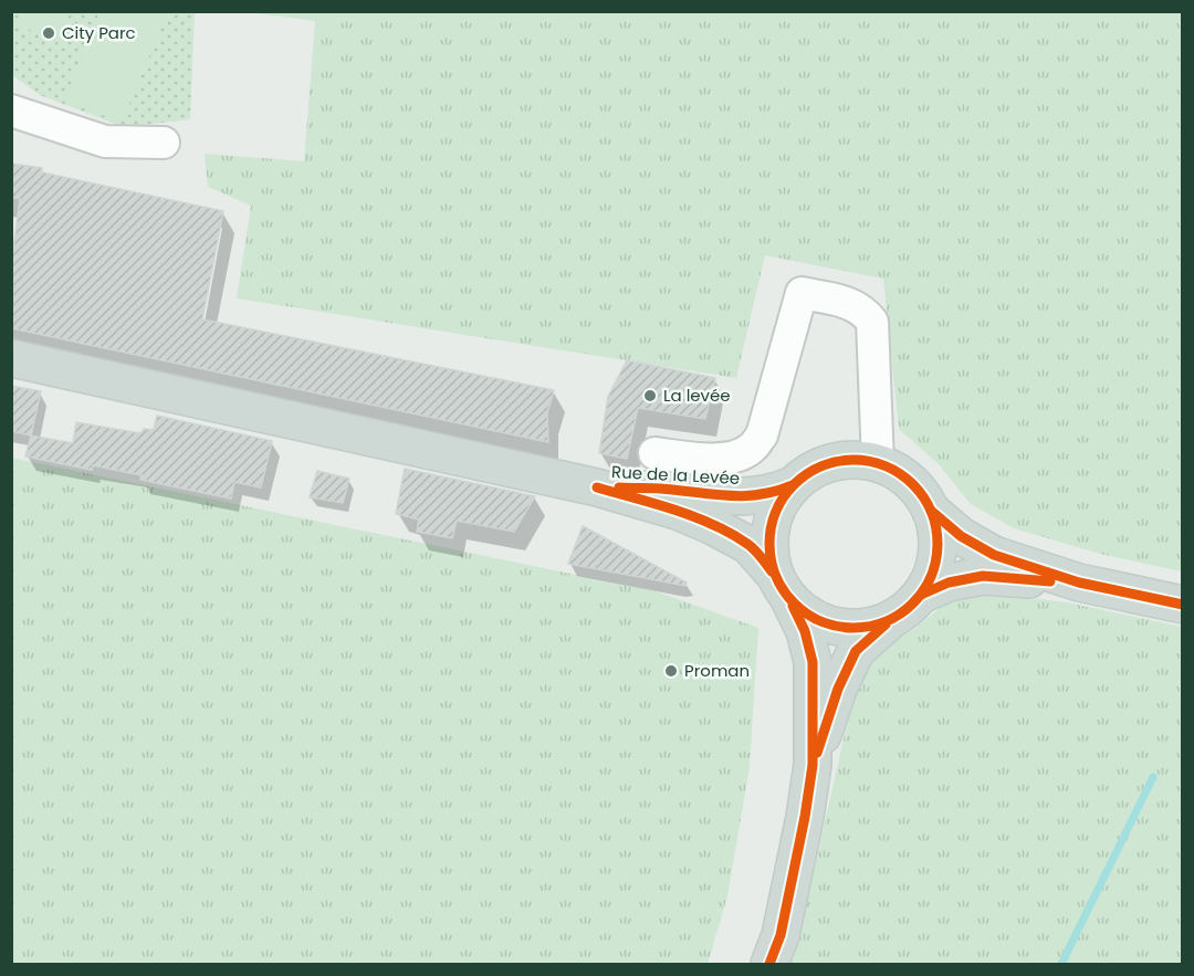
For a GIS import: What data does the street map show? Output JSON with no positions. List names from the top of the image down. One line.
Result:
{"streets":{"main road":["Rue de la Levée"]},"places":["City Parc","La levée","Proman"]}
